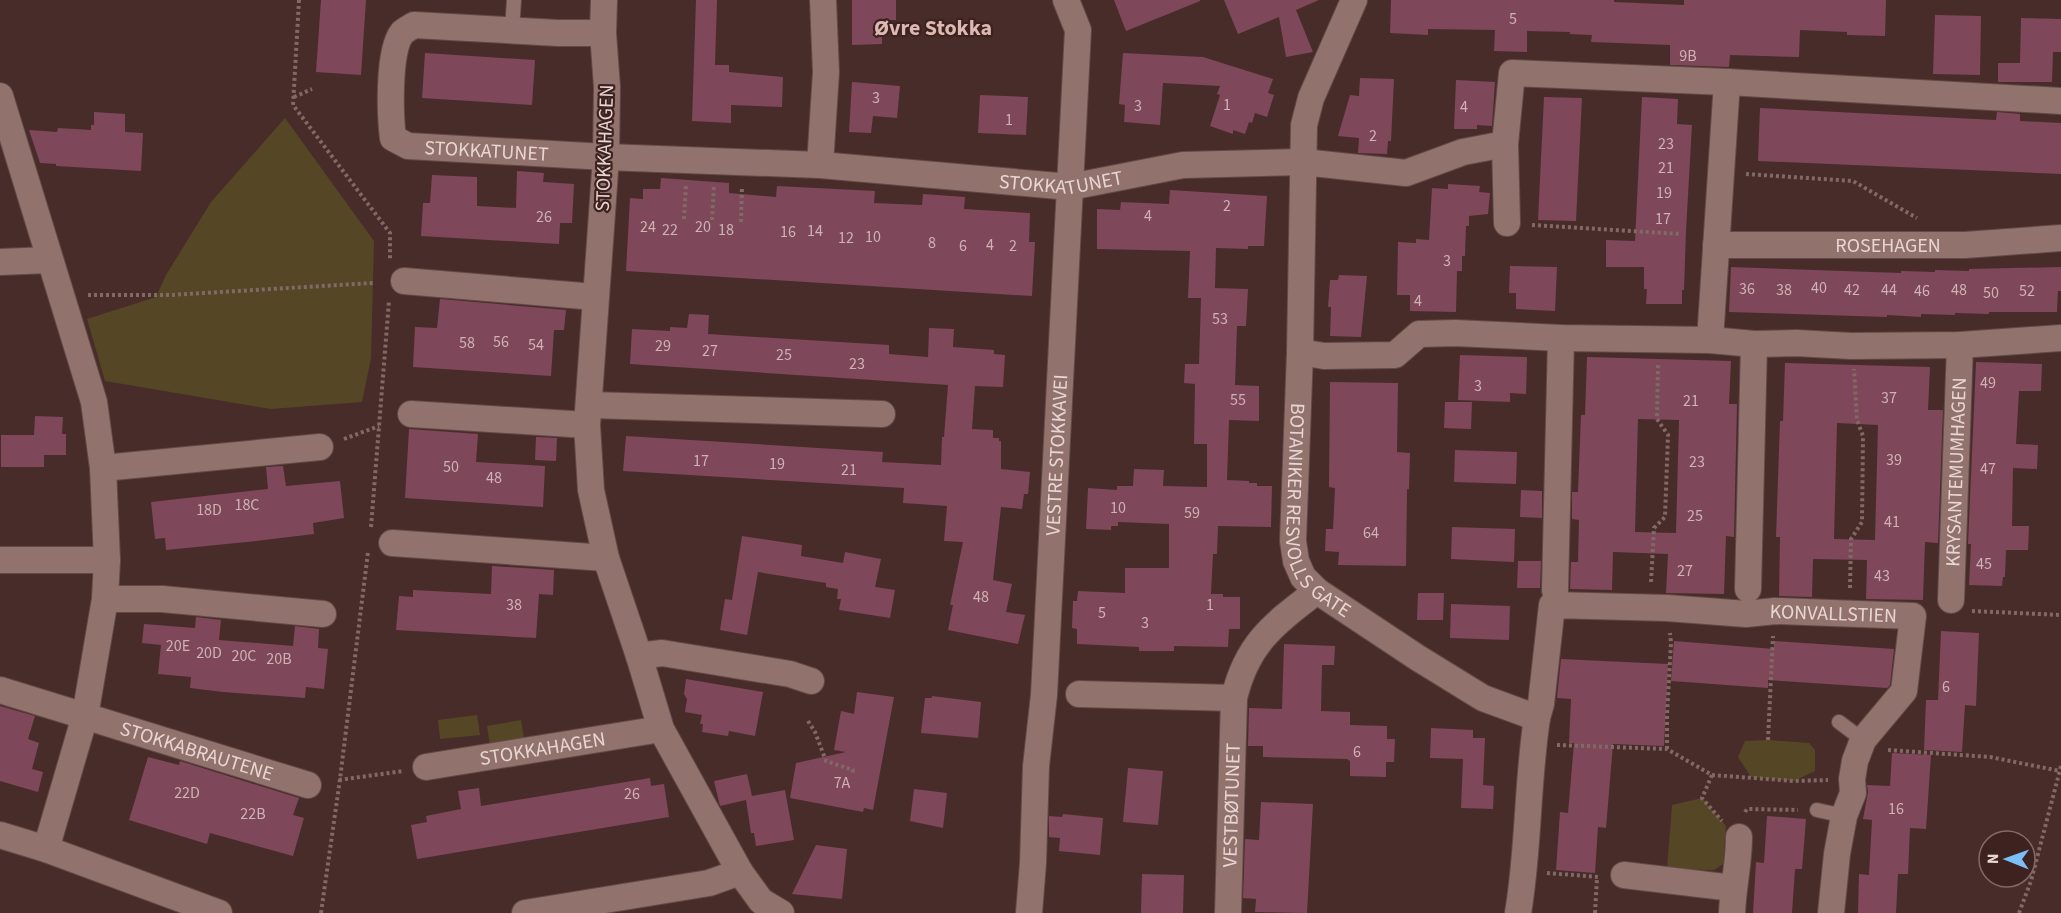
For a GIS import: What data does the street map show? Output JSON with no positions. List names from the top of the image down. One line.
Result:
{"streets":{"street":["STOKKAHAGEN","STOKKATUNET","ROSEHAGEN","VESTRE STOKKAVEI","KRYSANTEMUMHAGEN","BOTANIKER RESVOLLS GATE","KONVALLSTIEN","STOKKABRAUTENE","VESTBØTUNET"]},"crossings":[["STOKKAHAGEN","STOKKATUNET"],["STOKKATUNET","VESTRE STOKKAVEI"],["STOKKATUNET","BOTANIKER RESVOLLS GATE"],["BOTANIKER RESVOLLS GATE","KONVALLSTIEN"],["BOTANIKER RESVOLLS GATE","VESTBØTUNET"]],"districts":["Øvre Stokka"],"house_numbers":["5","9B","3","1","3","4","1","2","23","21","19","2","4","26","17","24","20","22","18","14","16","10","12","8","4","6","2","3","40","36","38","42","44","48","46","52","50","4","53","56","58","54","29","27","25","23","49","3","37","55","21","39","17","23","19","50","47","21","48","18C","10","18D","59","25","41","64","45","27","43","48","38","1","5","3","20E","20D","20C","20B","6","6","7A","22D","26","16","22B"],"north":"left"}
